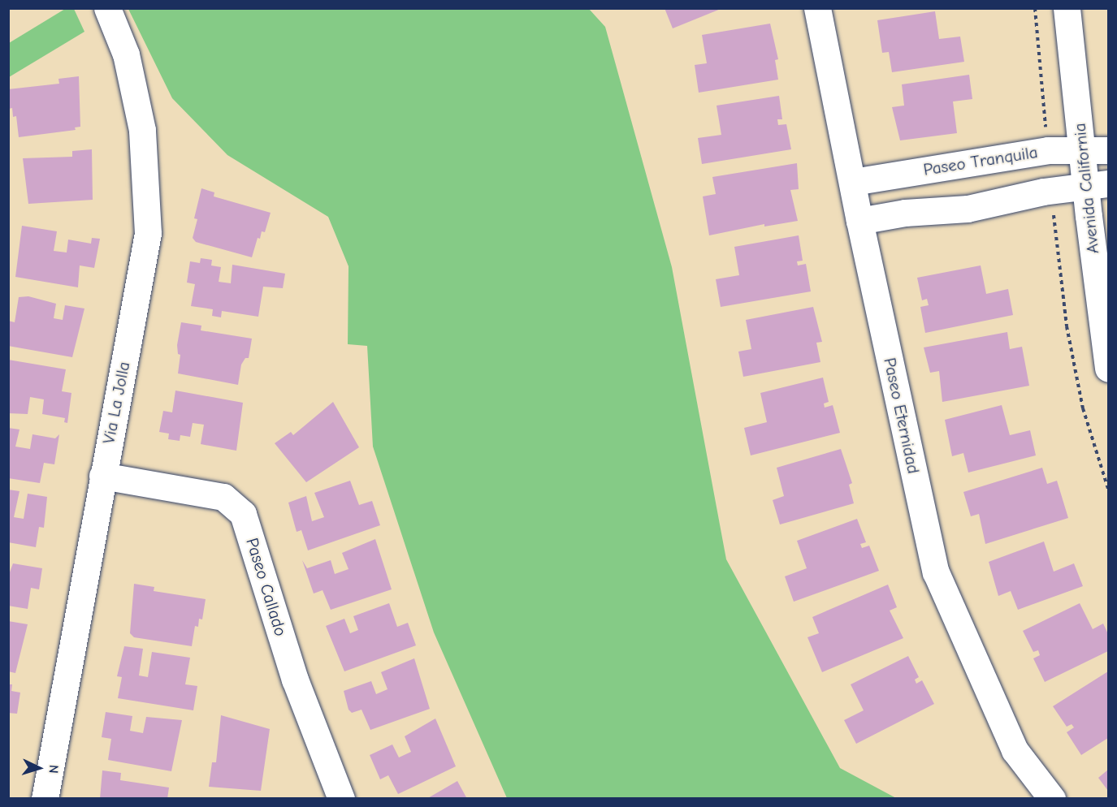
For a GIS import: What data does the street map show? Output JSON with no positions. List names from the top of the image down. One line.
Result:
{"streets":{"street":["Paseo Tranquila","Avenida California","Via La Jolla","Paseo Eternidad","Paseo Callado"]},"crossings":[["Paseo Tranquila","Avenida California"],["Paseo Tranquila","Paseo Eternidad"],["Via La Jolla","Paseo Callado"]],"north":"right"}
